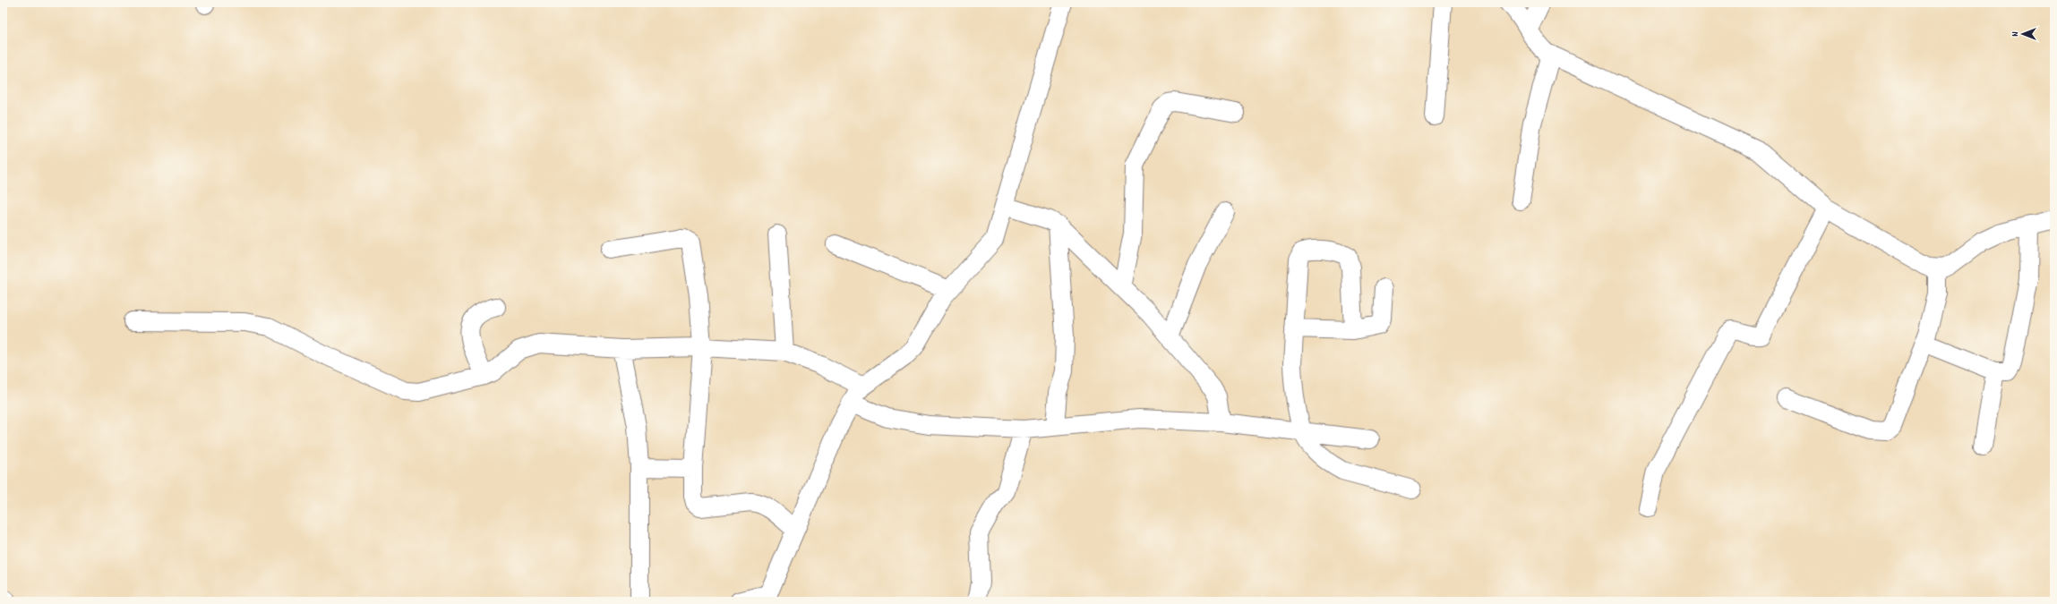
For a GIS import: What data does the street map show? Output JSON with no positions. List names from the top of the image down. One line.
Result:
{"north":"left"}
